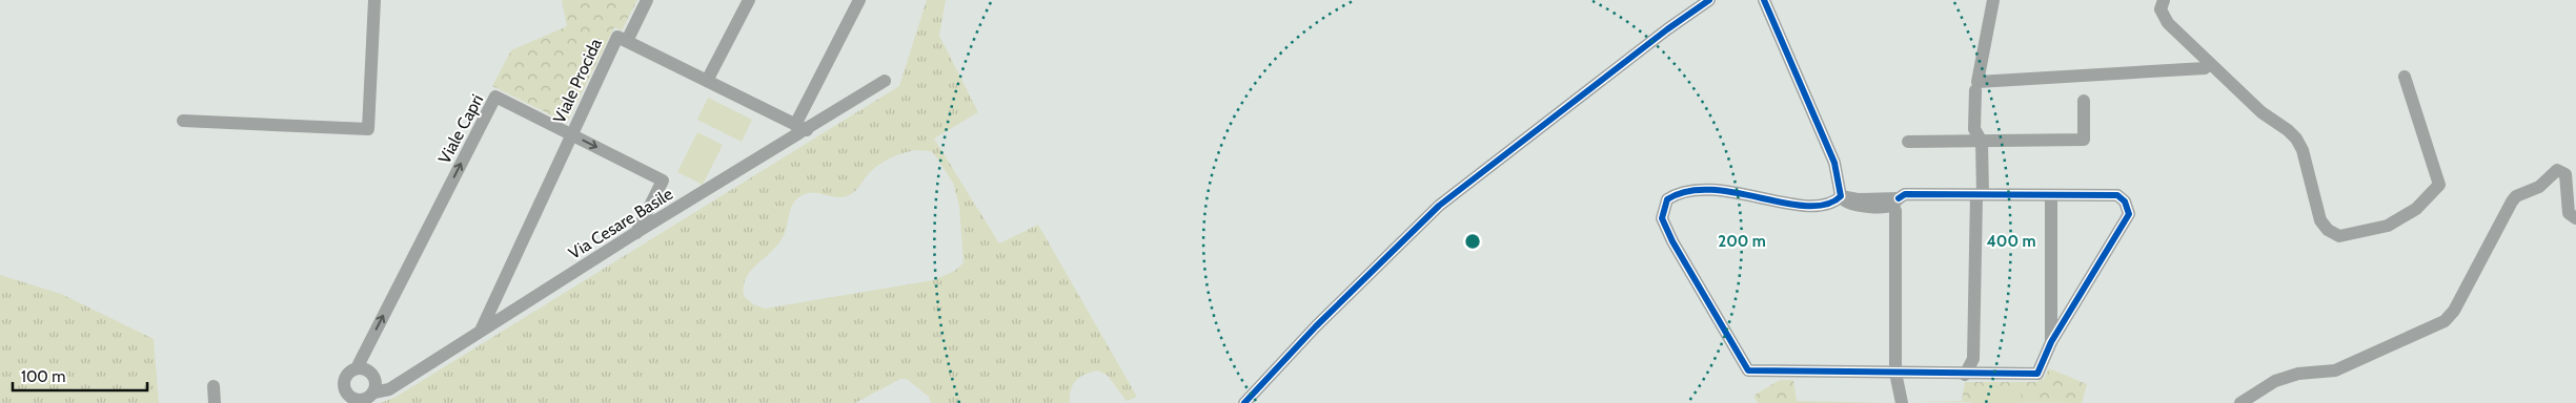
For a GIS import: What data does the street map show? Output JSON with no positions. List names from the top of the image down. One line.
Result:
{"streets":{"street":["Viale Procida","Viale Capri","Via Cesare Basile"]},"crossings":[["Viale Procida","Viale Capri"],["Viale Procida","Via Cesare Basile"],["Viale Capri","Via Cesare Basile"]],"scale_bar":"100 m","rings":["200 m","400 m"]}
